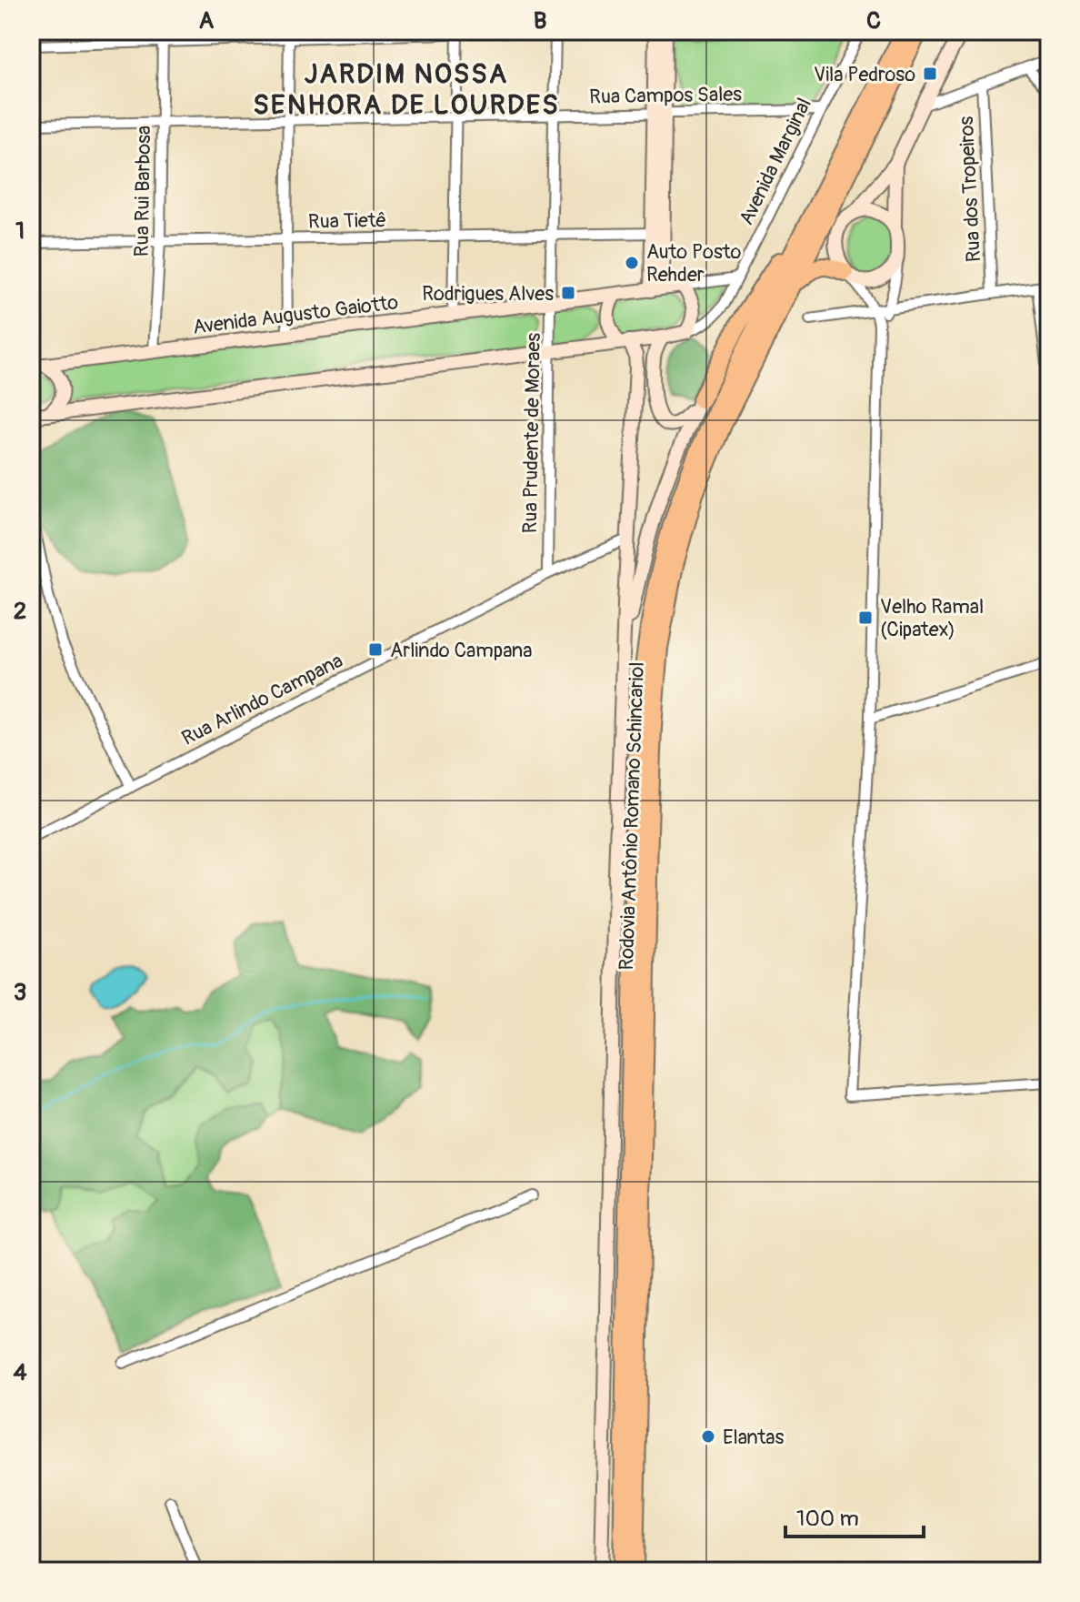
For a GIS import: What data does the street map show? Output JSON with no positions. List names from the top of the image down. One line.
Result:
{"streets":{"highway":["Rodovia Antônio Romano Schincariol"],"street":["Rua Campos Sales","Avenida Marginal","Rua dos Tropeiros","Rua Rui Barbosa","Rua Tietê","Avenida Augusto Gaiotto","Rua Prudente de Moraes","Rua Arlindo Campana"]},"crossings":[["Rua Campos Sales","Avenida Marginal"],["Rua Campos Sales","Rua Rui Barbosa"],["Rua Campos Sales","Rua Prudente de Moraes"],["Avenida Marginal","Avenida Augusto Gaiotto"],["Rua Rui Barbosa","Rua Tietê"],["Rua Rui Barbosa","Avenida Augusto Gaiotto"],["Rua Tietê","Rua Prudente de Moraes"],["Avenida Augusto Gaiotto","Rua Prudente de Moraes"],["Rua Prudente de Moraes","Rua Arlindo Campana"]],"districts":["JARDIM NOSSA SENHORA DE LOURDES"],"places":{"transit":["Vila Pedroso","Rodrigues Alves","Velho Ramal (Cipatex)","Arlindo Campana"],"other":["Auto Posto Rehder","Elantas"]},"scale_bar":"100 m","grid":{"columns":["A","B","C"],"rows":["1","2","3","4"]}}
